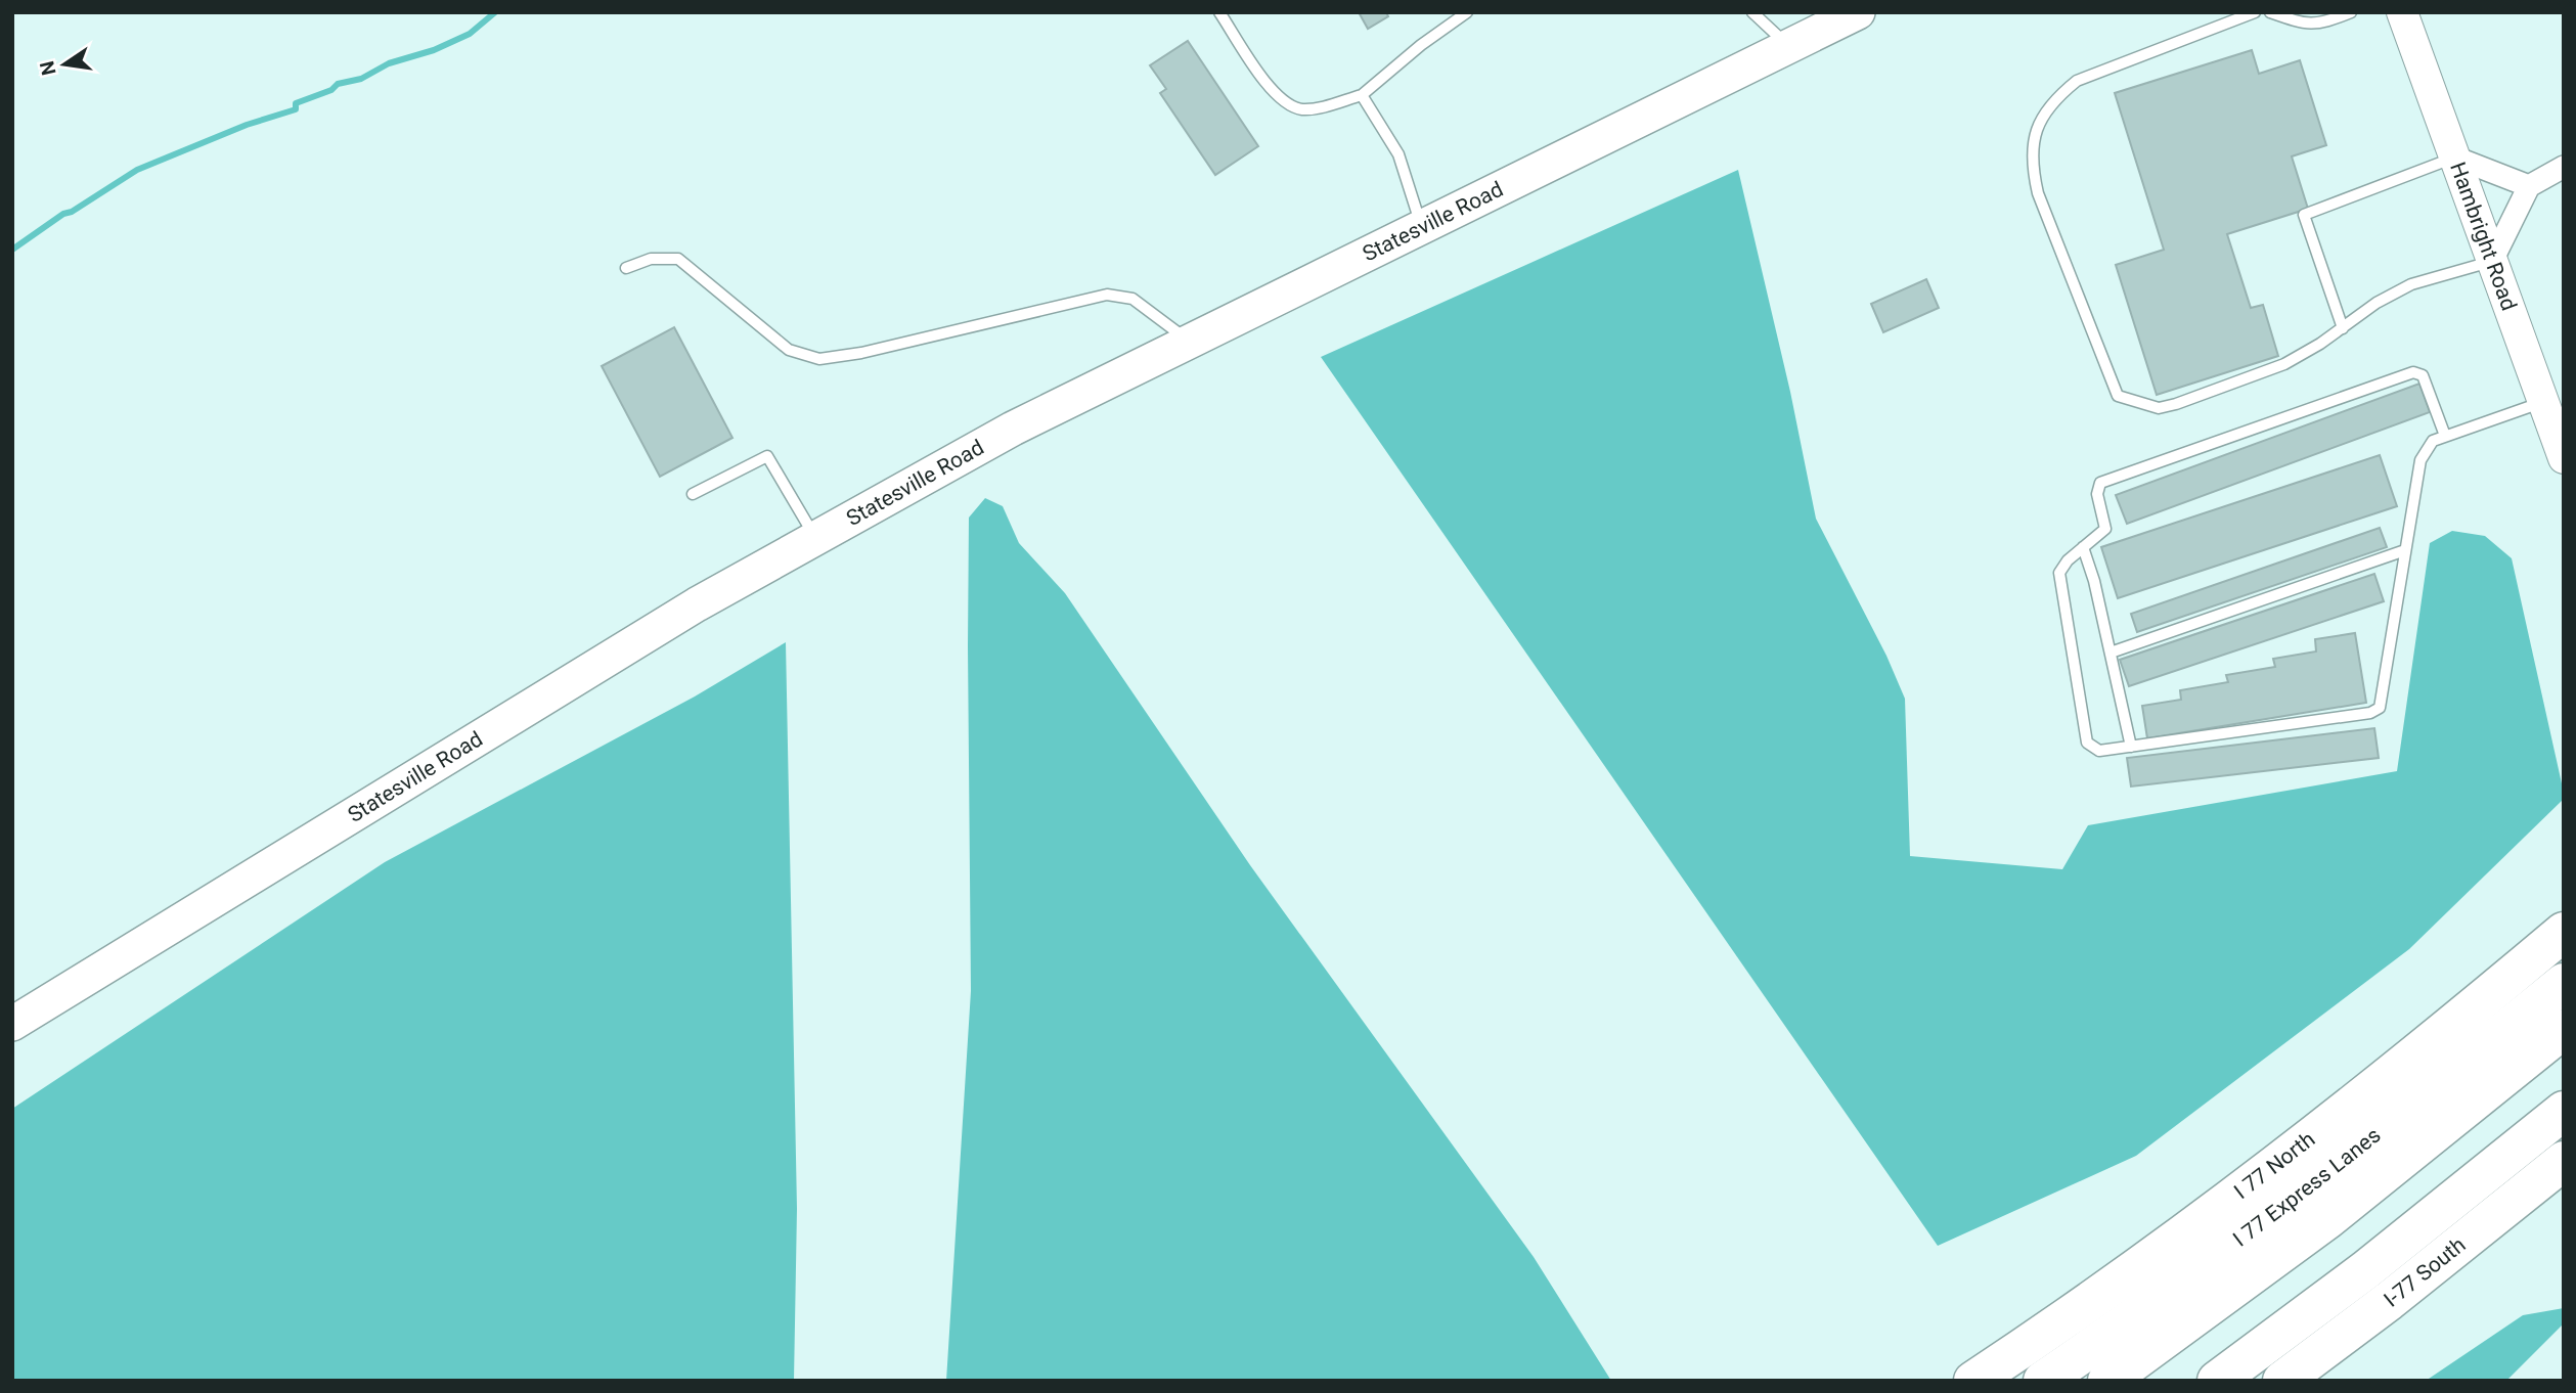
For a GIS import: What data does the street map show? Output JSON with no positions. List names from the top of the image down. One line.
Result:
{"streets":{"highway":["I 77 North","I 77 Express Lanes","I-77 South"],"main road":["Statesville Road","Hambright Road"]},"north":"left"}
